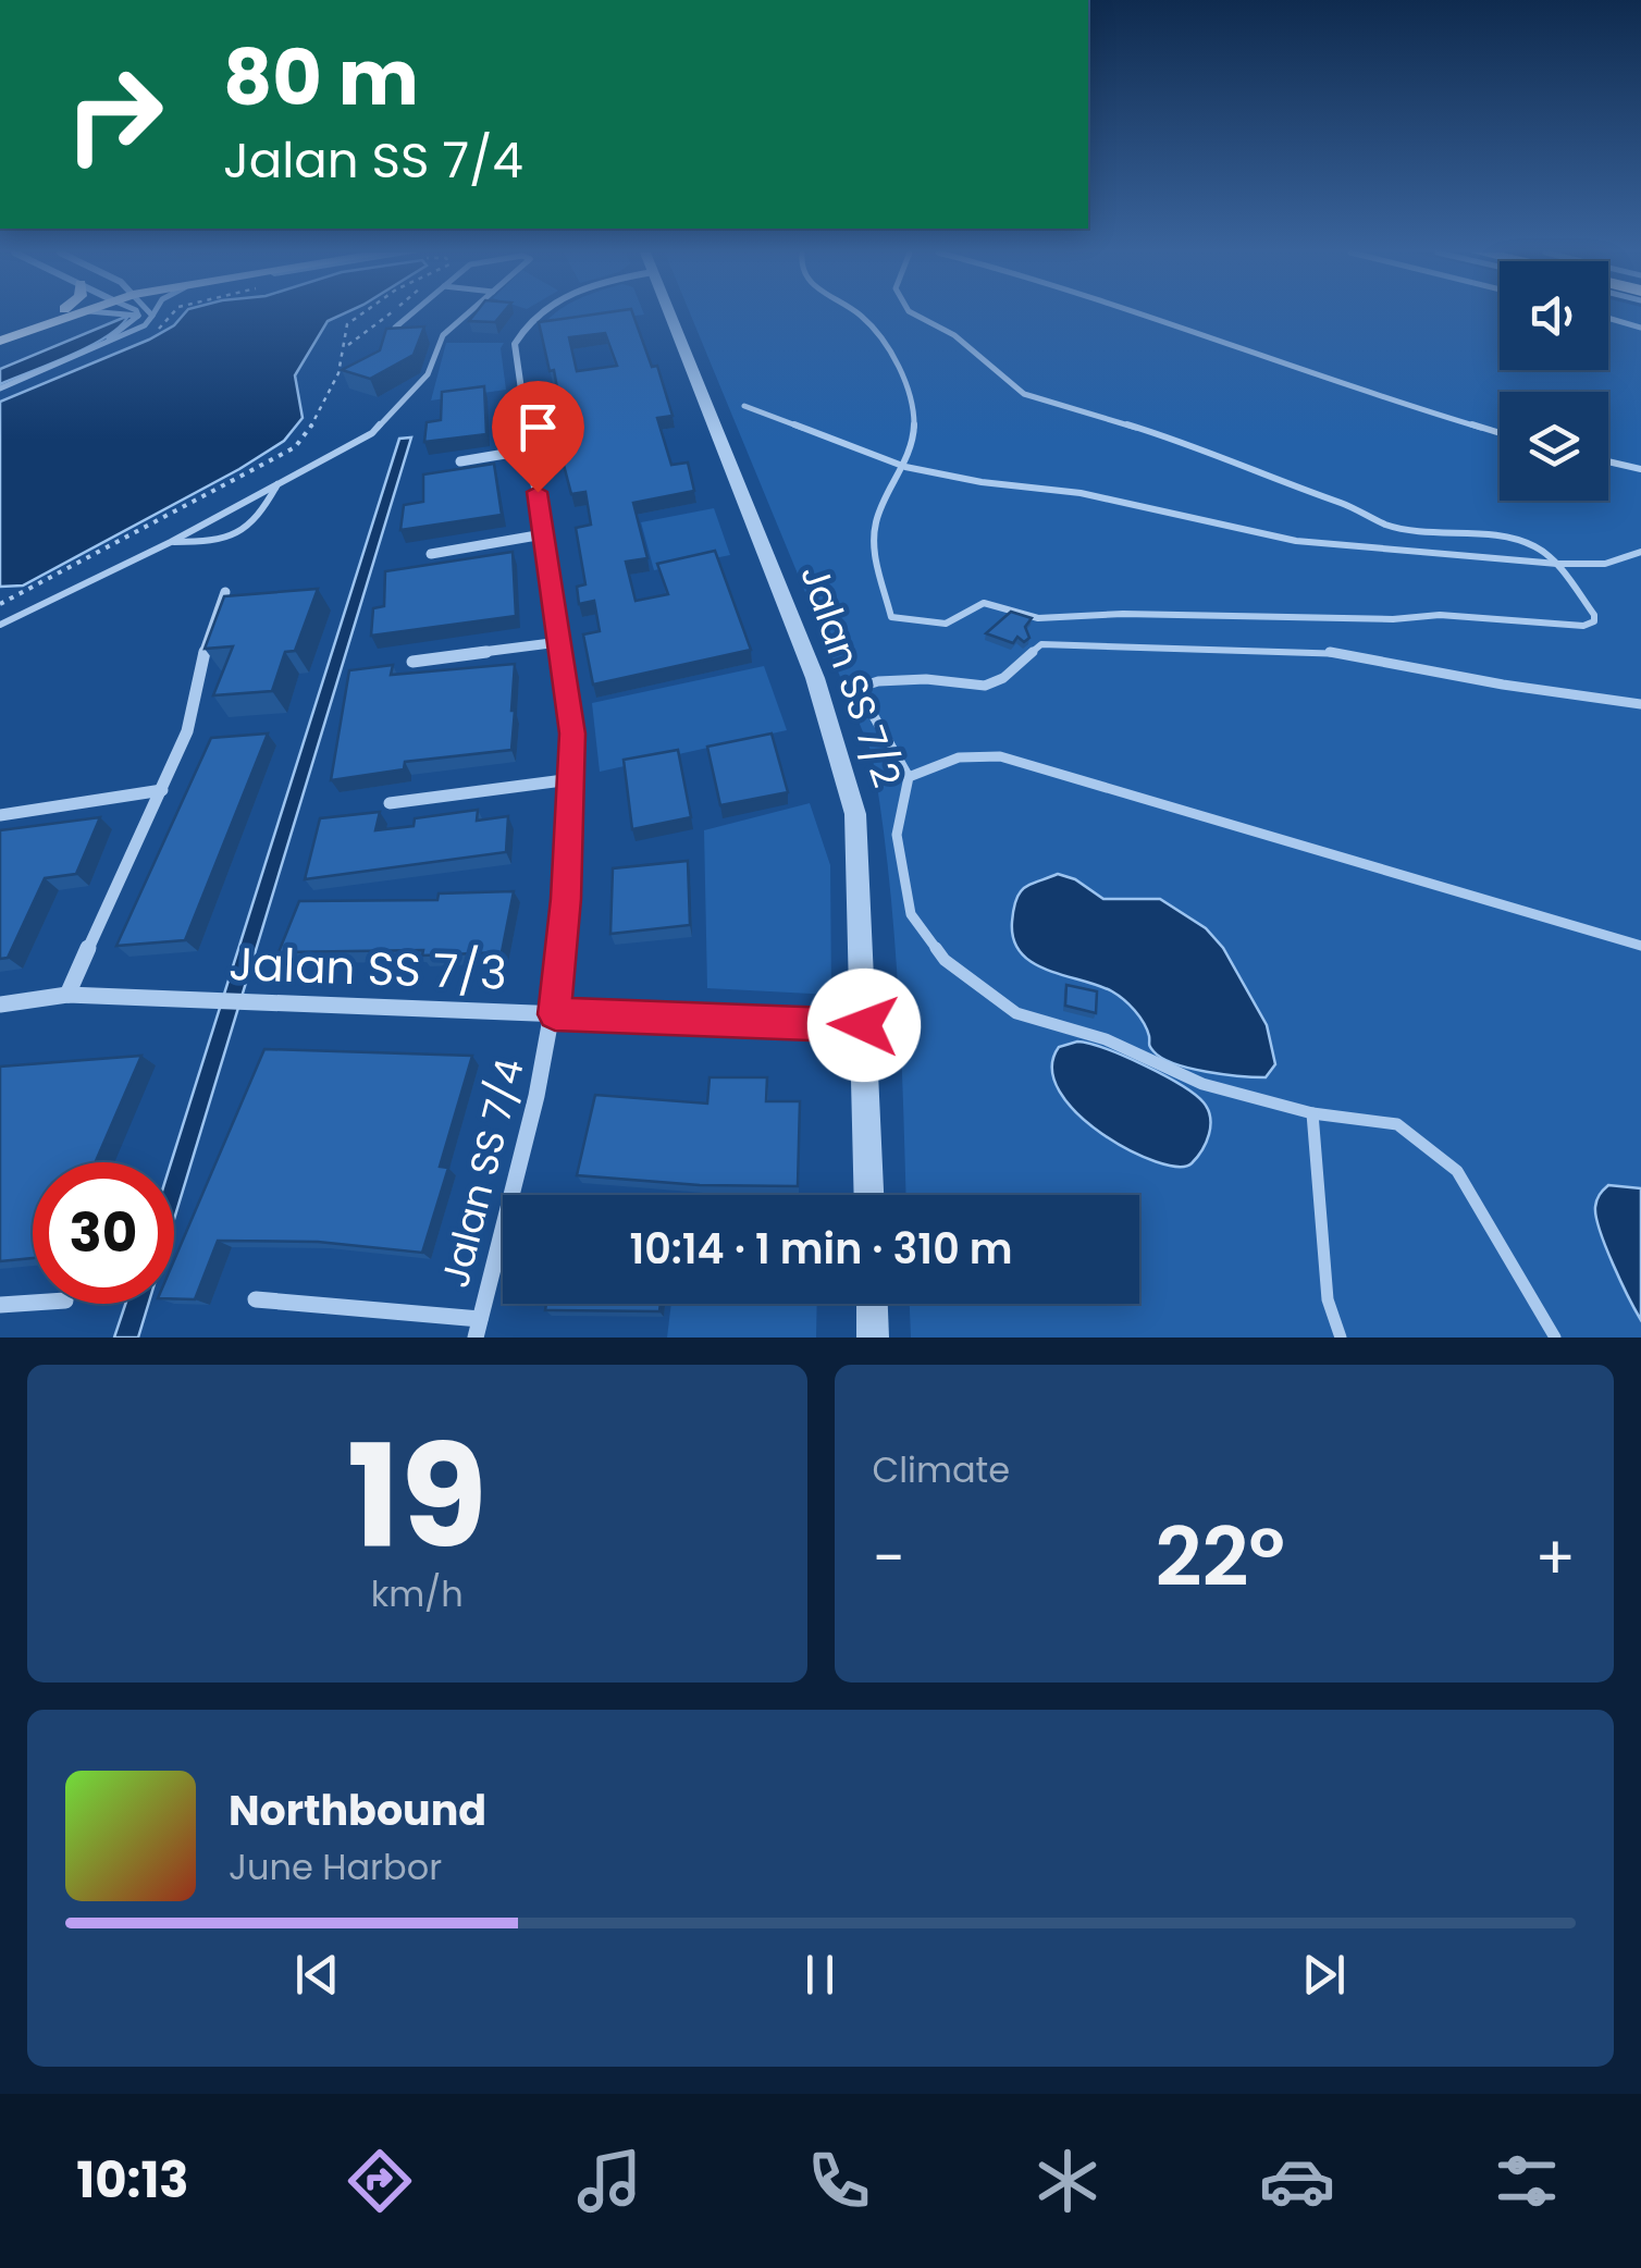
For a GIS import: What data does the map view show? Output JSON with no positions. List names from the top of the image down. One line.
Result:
{"streets":{"street":["Jalan SS 7/2","Jalan SS 7/3","Jalan SS 7/4"]},"crossings":[["Jalan SS 7/2","Jalan SS 7/3"],["Jalan SS 7/3","Jalan SS 7/4"]],"page":{"turn":["80 m","Jalan SS 7/4"],"limit":"30","trip":"10:14 · 1 min · 310 m","tile":[["19","km/h"],"Climate"],"heat":["−","22°","+"],"song":["Northbound","June Harbor"],"tabs":"10:13"}}
